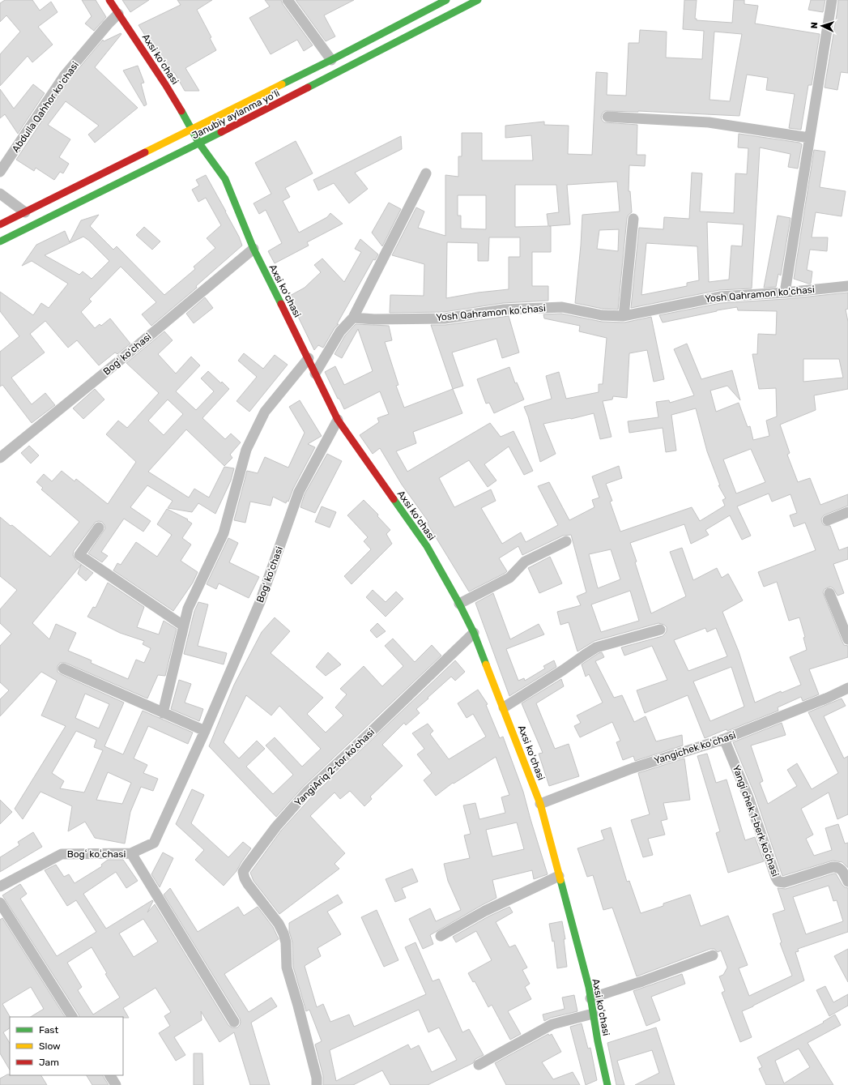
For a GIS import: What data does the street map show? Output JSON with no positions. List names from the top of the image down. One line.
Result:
{"streets":{"main road":["Axsi koʻchasi","Janubiy aylanma yoʻli"],"street":["Abdulla Qahhor koʻchasi","Yosh Qahramon koʻchasi","Bogʻ koʻchasi","Yangichek koʻchasi","YangiАriq 2-tor koʼchasi","Yangi chek 1-berk koʼchasi"]},"crossings":[["Axsi koʻchasi","Abdulla Qahhor koʻchasi"],["Axsi koʻchasi","Janubiy aylanma yoʻli"],["Axsi koʻchasi","Bogʻ koʻchasi"],["Axsi koʻchasi","Yangichek koʻchasi"],["Axsi koʻchasi","YangiАriq 2-tor koʼchasi"],["Yangichek koʻchasi","Yangi chek 1-berk koʼchasi"]],"legend":["Fast","Slow","Jam"],"north":"left"}
